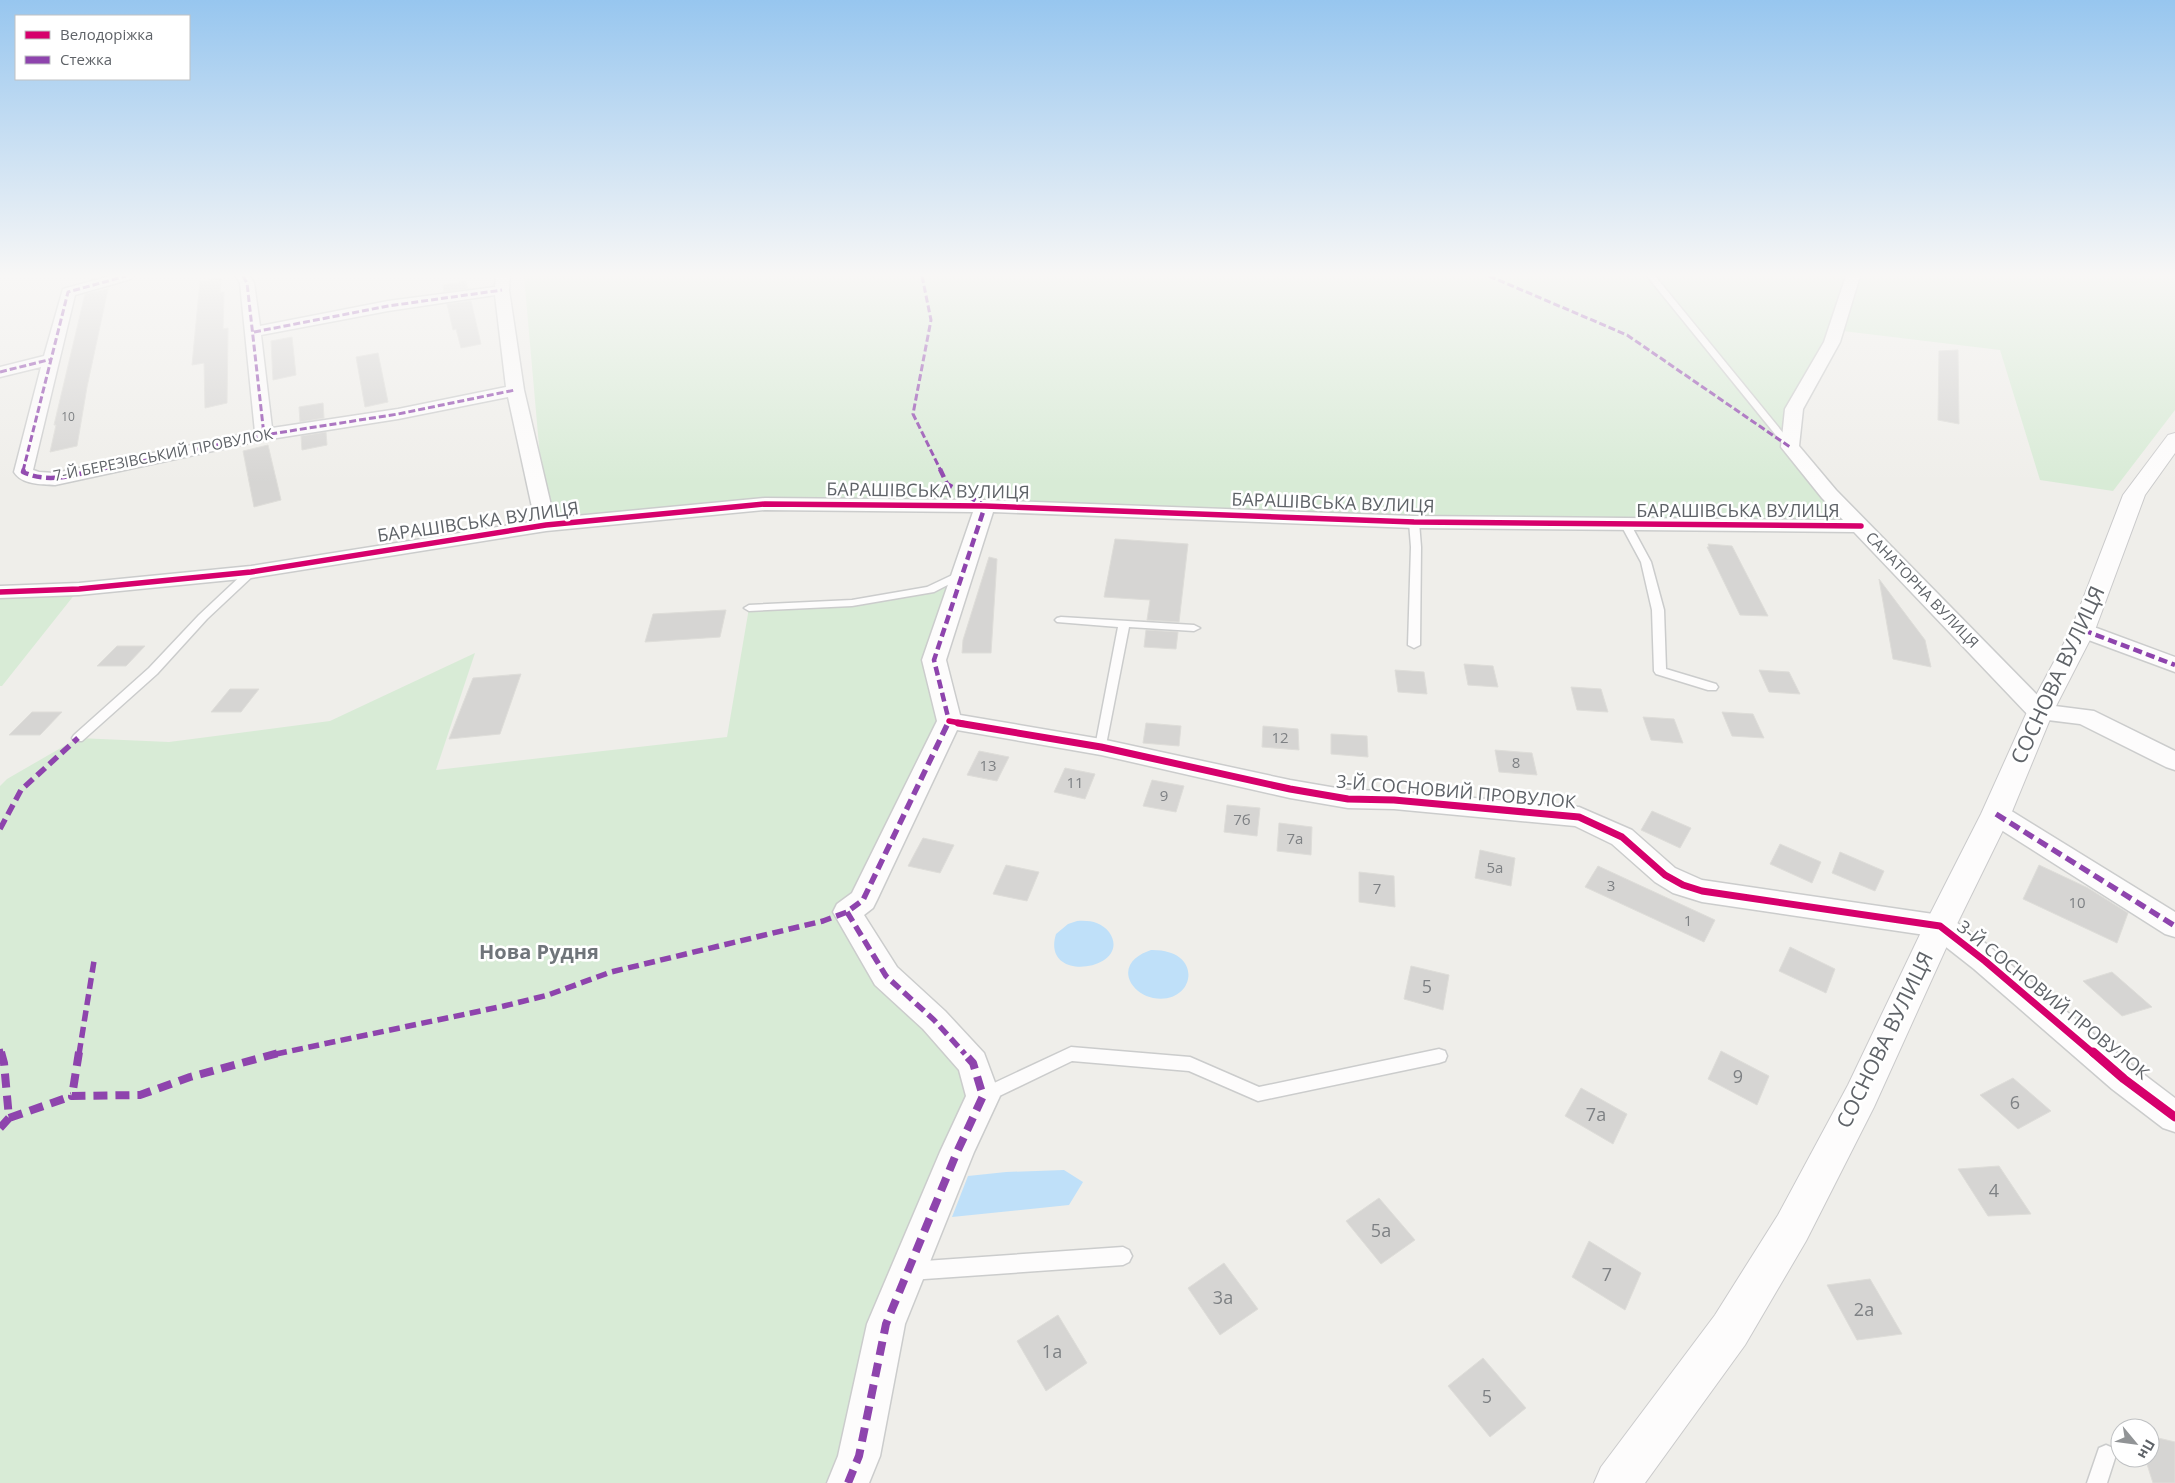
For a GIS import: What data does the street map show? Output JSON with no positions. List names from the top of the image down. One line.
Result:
{"streets":{"street":["7-Й БЕРЕЗІВСЬКИЙ ПРОВУЛОК","БАРАШІВСЬКА ВУЛИЦЯ","САНАТОРНА ВУЛИЦЯ","СОСНОВА ВУЛИЦЯ","3-Й СОСНОВИЙ ПРОВУЛОК"]},"crossings":[["БАРАШІВСЬКА ВУЛИЦЯ","САНАТОРНА ВУЛИЦЯ"],["САНАТОРНА ВУЛИЦЯ","СОСНОВА ВУЛИЦЯ"],["СОСНОВА ВУЛИЦЯ","3-Й СОСНОВИЙ ПРОВУЛОК"]],"districts":["Нова Рудня"],"house_numbers":["10","12","8","13","11","9","7б","7а","5а","3","7","10","1","5","9","6","7а","4","5а","7","3а","2а","1а","5"],"legend":["Велодоріжка","Стежка"],"north":"bottom right"}
